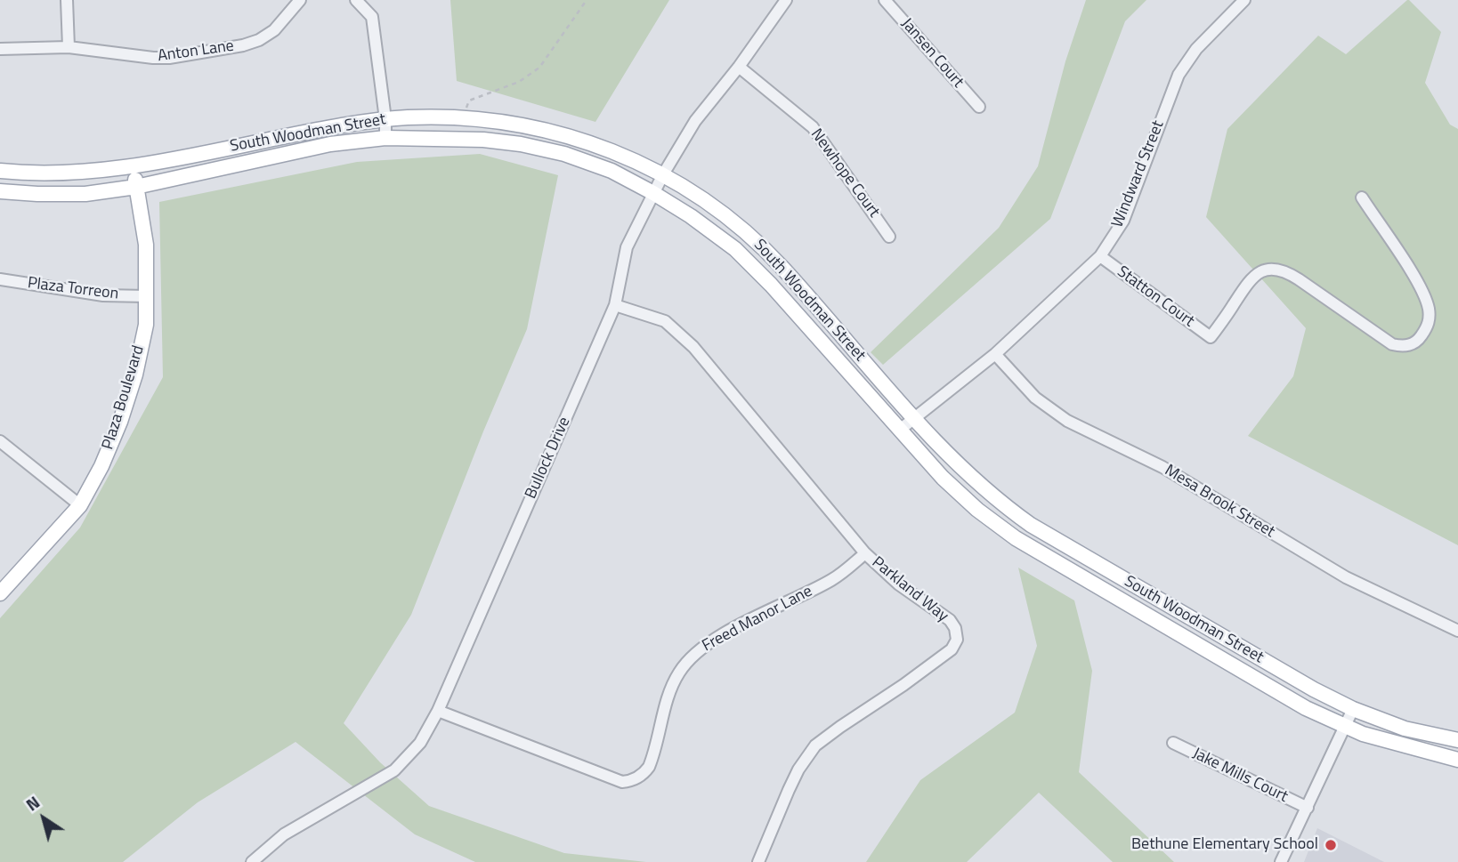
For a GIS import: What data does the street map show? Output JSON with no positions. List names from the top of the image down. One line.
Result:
{"streets":{"main road":["South Woodman Street","Plaza Boulevard"],"street":["Anton Lane","Jansen Court","Newhope Court","Windward Street","Plaza Torreon","Statton Court","Bullock Drive","Mesa Brook Street","Parkland Way","Freed Manor Lane","Jake Mills Court"]},"crossings":[["South Woodman Street","Windward Street"],["South Woodman Street","Plaza Boulevard"],["South Woodman Street","Bullock Drive"],["Newhope Court","Bullock Drive"],["Windward Street","Statton Court"],["Windward Street","Mesa Brook Street"],["Plaza Torreon","Plaza Boulevard"],["Bullock Drive","Parkland Way"],["Bullock Drive","Freed Manor Lane"],["Parkland Way","Freed Manor Lane"]],"places":["Bethune Elementary School"],"north":"top left"}
